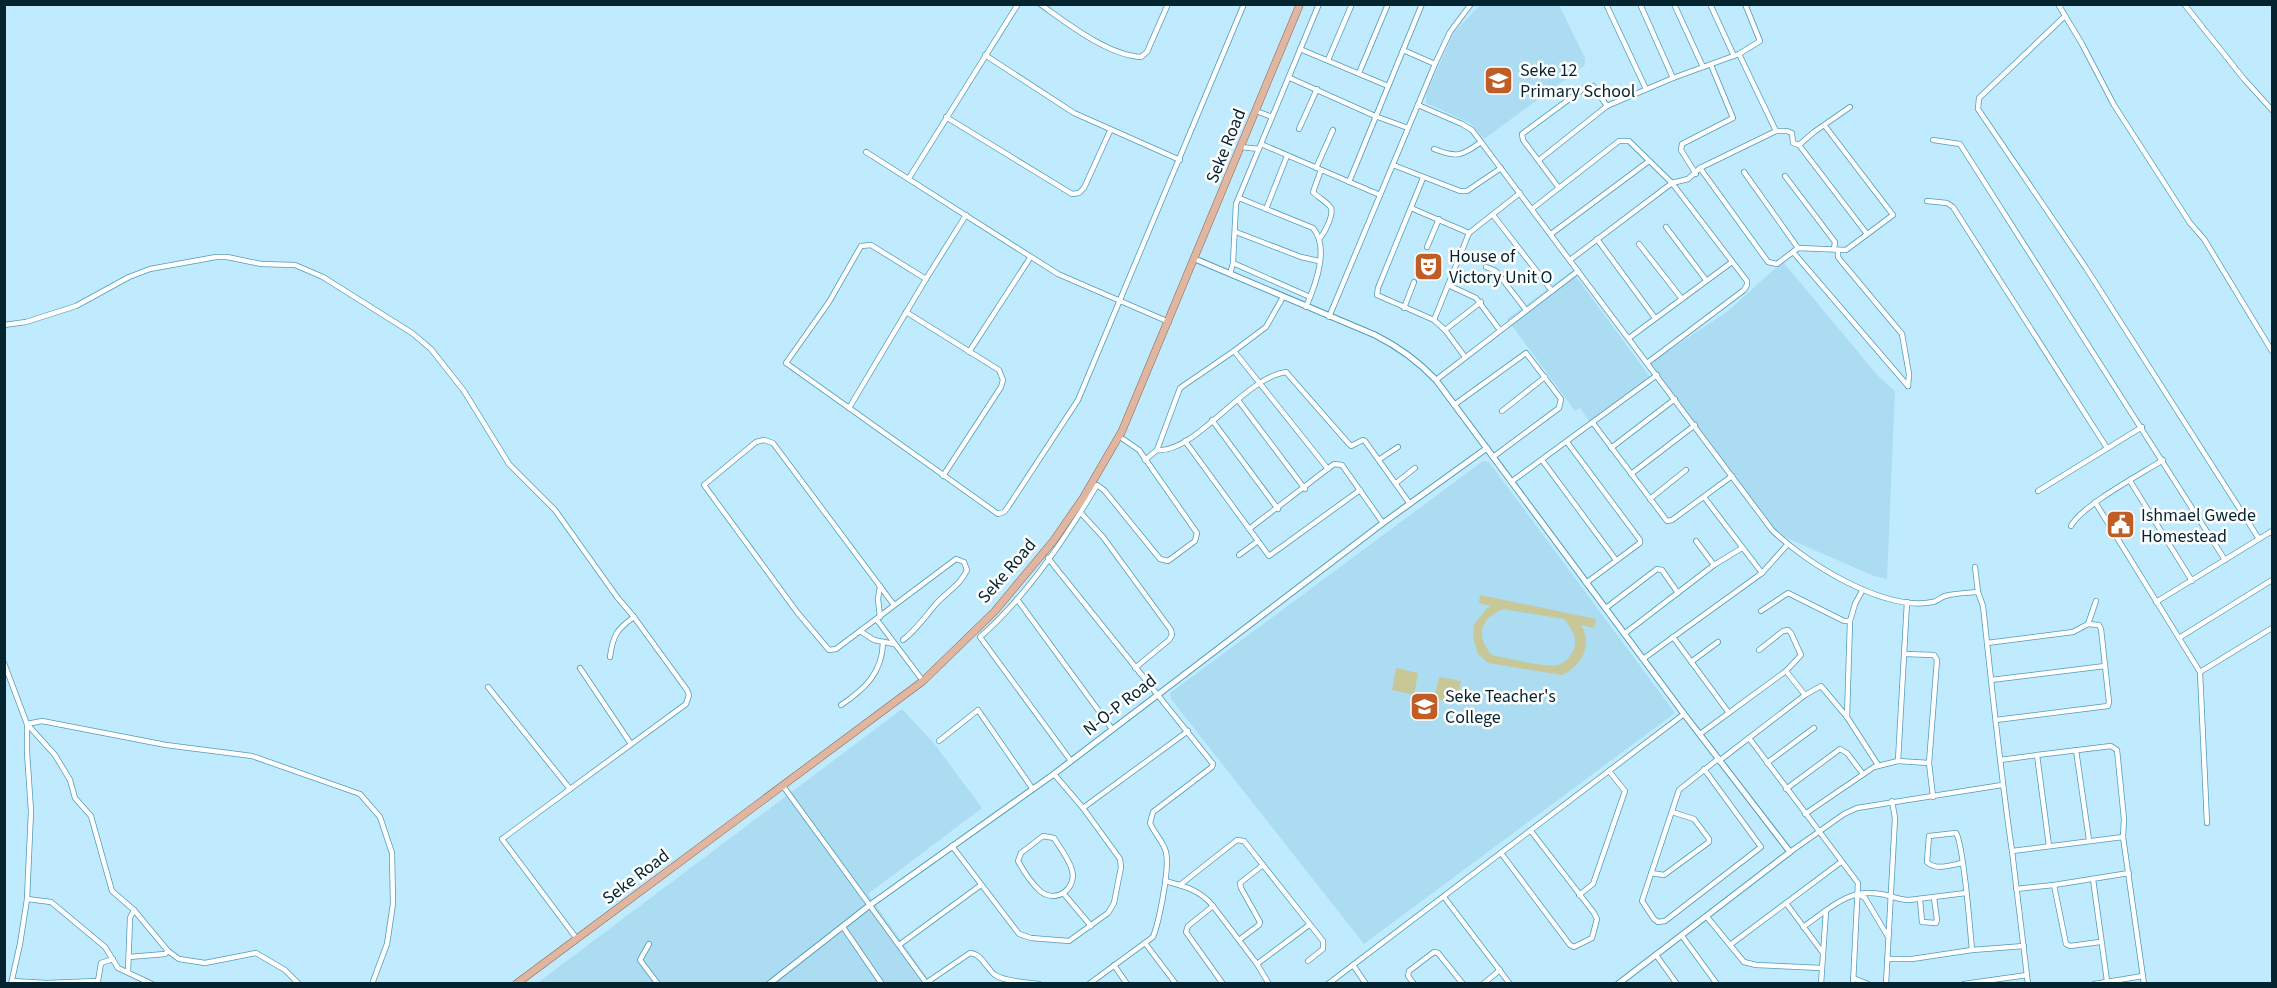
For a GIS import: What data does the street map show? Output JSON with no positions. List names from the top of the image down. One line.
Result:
{"streets":{"main road":["Seke Road"],"street":["N-O-P Road"]},"places":{"school or university":["Seke 12 Primary School","Seke Teacher's College"],"theatre":["House of Victory Unit O"],"public building":["Ishmael Gwede Homestead"]}}
